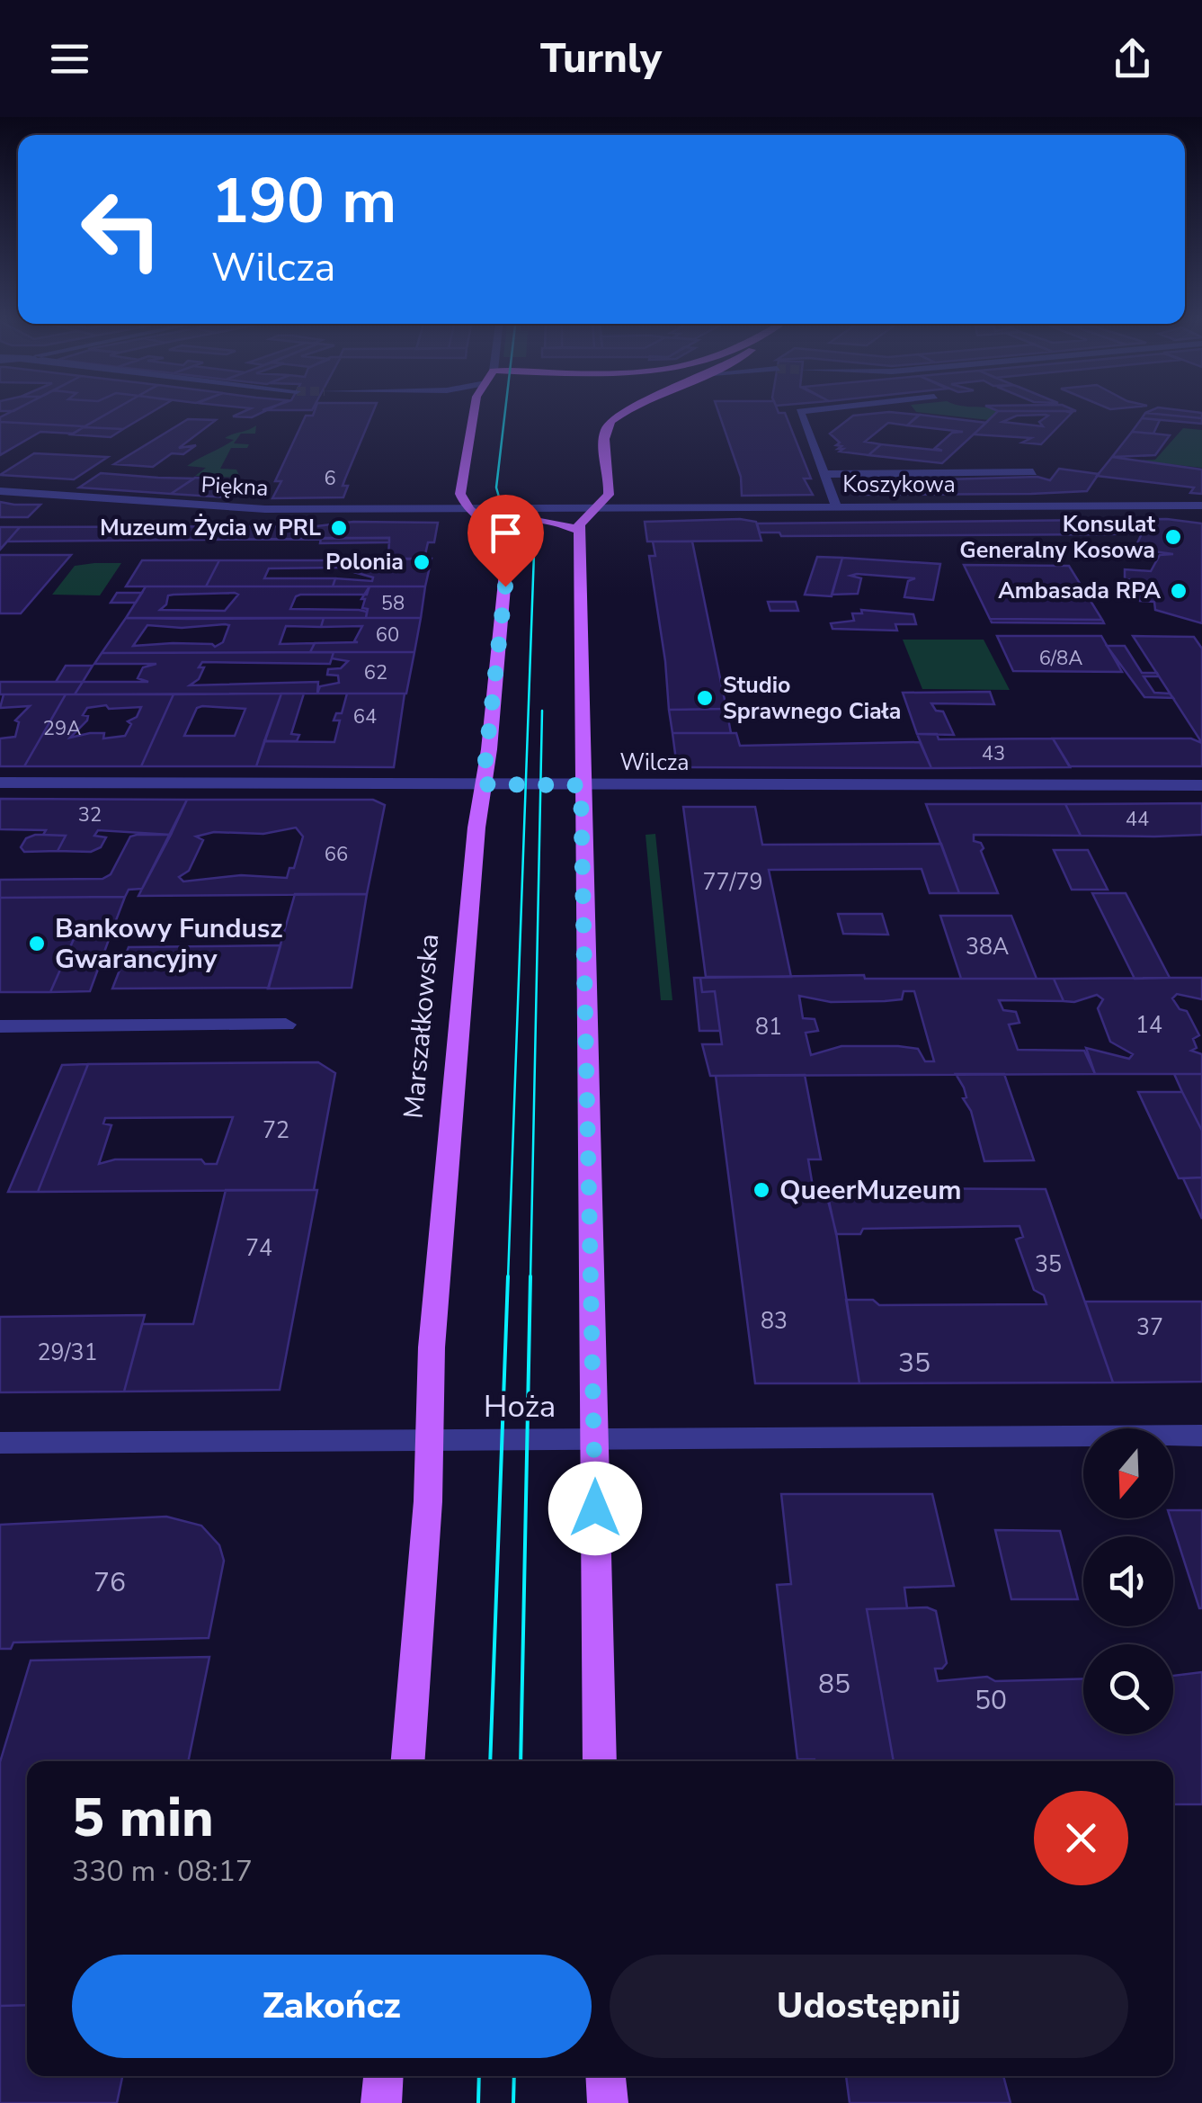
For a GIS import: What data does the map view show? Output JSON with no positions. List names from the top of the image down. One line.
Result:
{"streets":{"main road":["Marszałkowska"],"street":["Koszykowa","Piękna","Wilcza","Hoża"]},"crossings":[["Koszykowa","Piękna"],["Wilcza","Marszałkowska"],["Marszałkowska","Hoża"]],"places":["Muzeum Życia w PRL","Konsulat Generalny Kosowa","Polonia","Ambasada RPA","Studio Sprawnego Ciała","Bankowy Fundusz Gwarancyjny","QueerMuzeum"],"house_numbers":["6","58","60","6/8A","62","64","29A","43","32","44","66","77/79","38A","14","81","72","74","35","83","37","29/31","35","76","85","50"],"north":"bottom","page":{"header":"Turnly","turn":["190 m","Wilcza"],"heading":["5 min","330 m · 08:17"],"buttons":["Zakończ","Udostępnij"]}}
